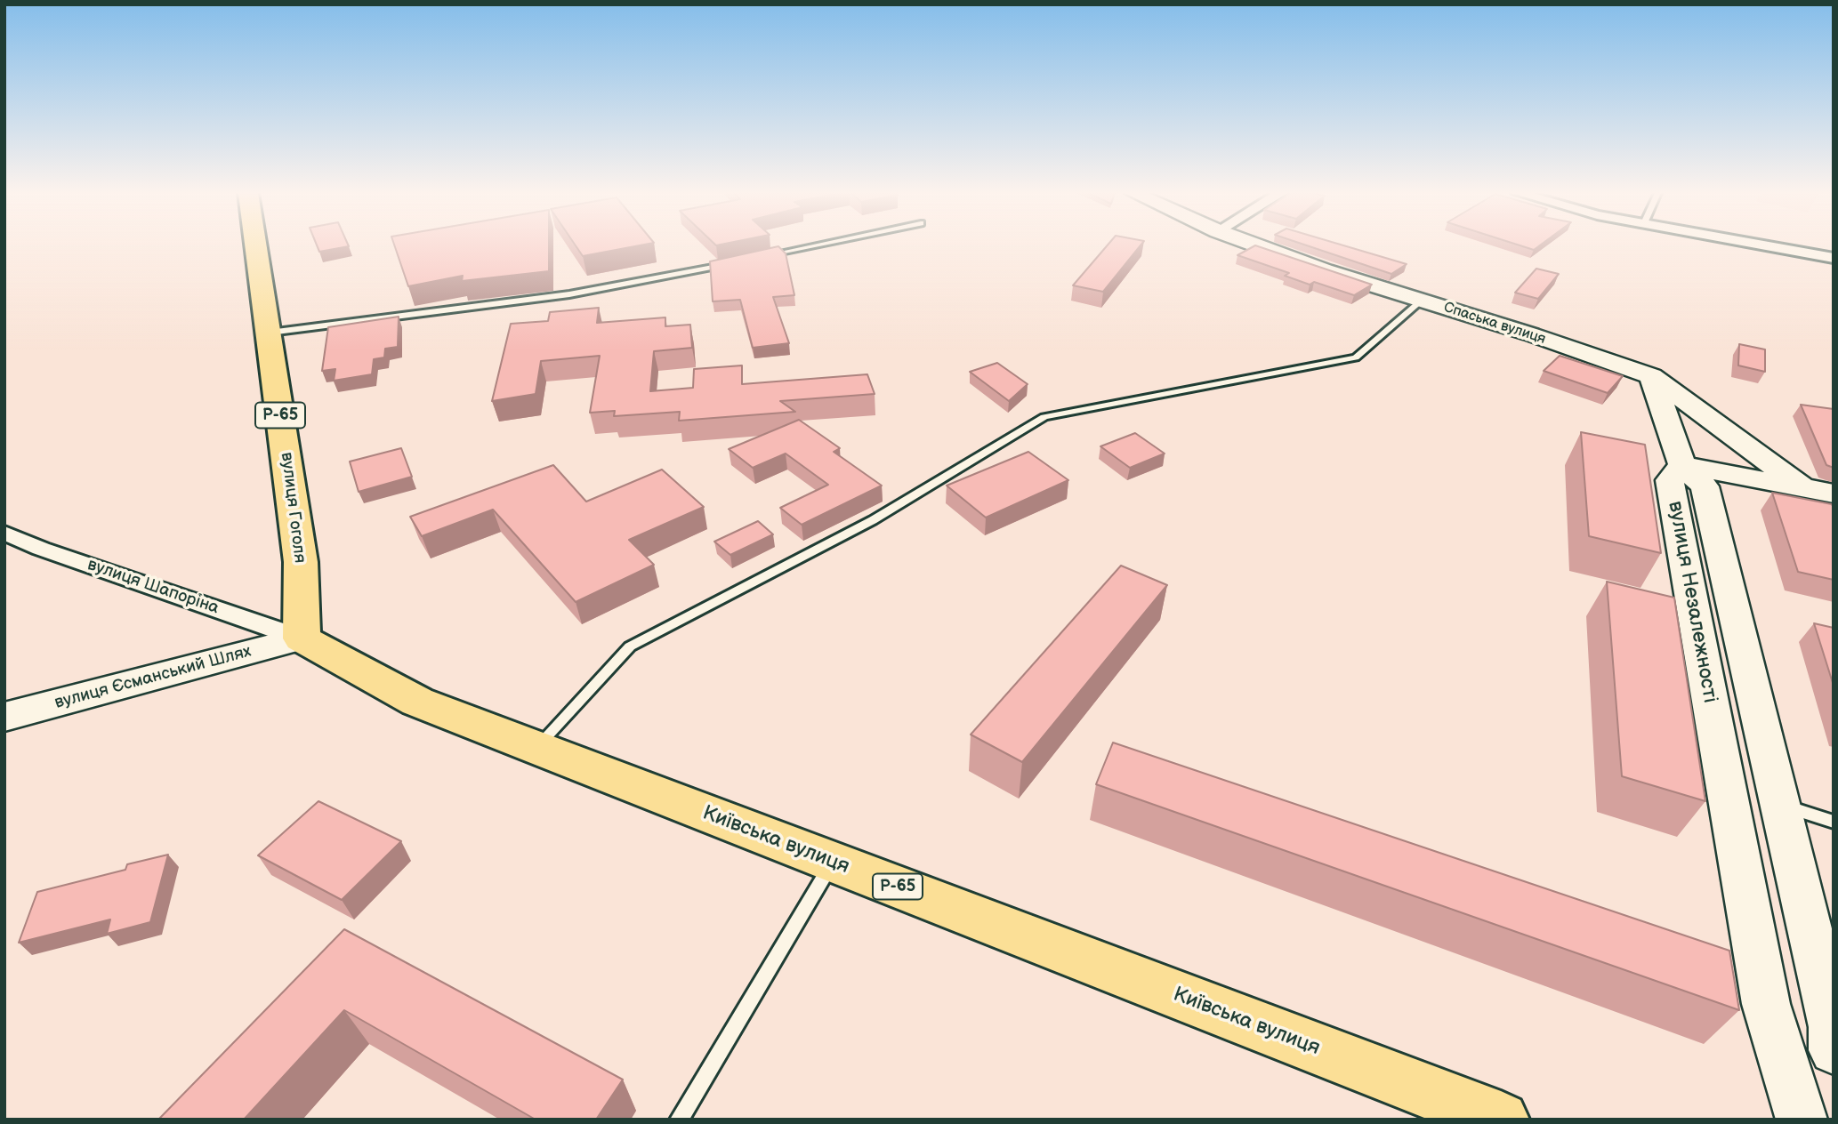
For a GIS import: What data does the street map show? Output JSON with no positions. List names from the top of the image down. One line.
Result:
{"streets":{"main road":["Р-65","вулиця Гоголя","Київська вулиця"],"street":["Спаська вулиця","вулиця Шапоріна","вулиця Незалежності","вулиця Єсманський Шлях"]},"crossings":[["вулиця Гоголя","вулиця Шапоріна"],["вулиця Гоголя","вулиця Єсманський Шлях"],["вулиця Гоголя","Київська вулиця"],["вулиця Шапоріна","вулиця Єсманський Шлях"],["вулиця Шапоріна","Київська вулиця"],["вулиця Єсманський Шлях","Київська вулиця"]]}
